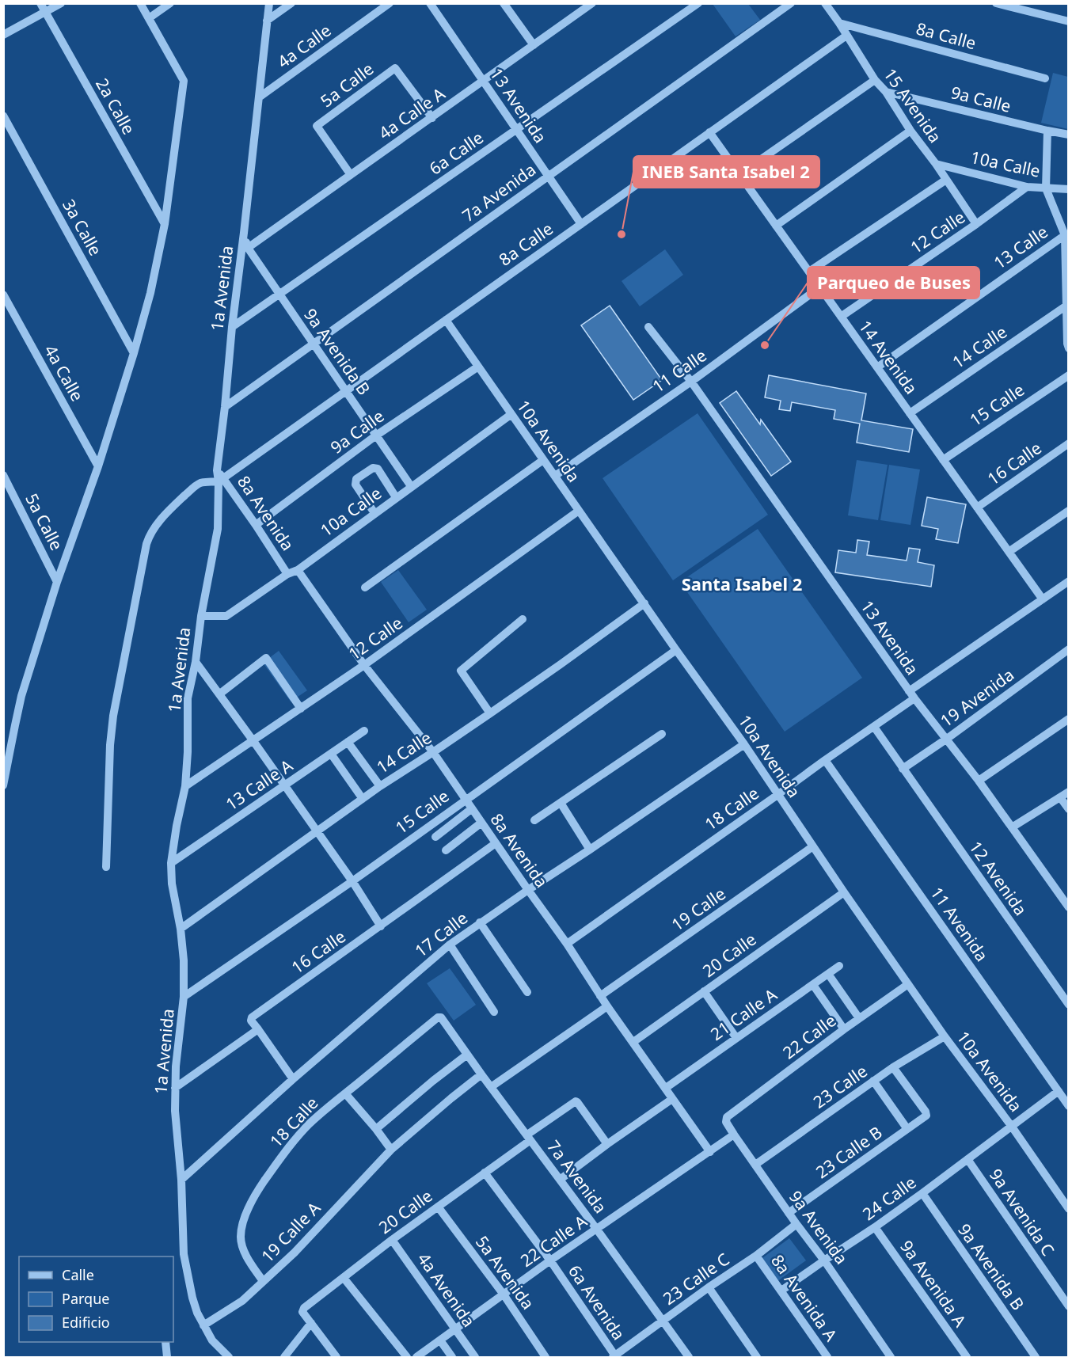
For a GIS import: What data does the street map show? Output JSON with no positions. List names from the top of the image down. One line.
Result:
{"streets":{"street":["8a Calle","4a Calle","5a Calle","9a Calle","13 Avenida","15 Avenida","2a Calle","4a Calle A","6a Calle","10a Calle","7a Avenida","3a Calle","12 Calle","13 Calle","1a Avenida","14 Calle","9a Avenida B","14 Avenida","11 Calle","15 Calle","10a Avenida","16 Calle","8a Avenida","19 Avenida","13 Calle A","18 Calle","12 Avenida","19 Calle","11 Avenida","17 Calle","20 Calle","21 Calle A","22 Calle","23 Calle","23 Calle B","24 Calle","9a Avenida C","9a Avenida","19 Calle A","22 Calle A","5a Avenida","23 Calle C","9a Avenida A","4a Avenida","8a Avenida A","6a Avenida"]},"crossings":[["8a Calle","13 Avenida"],["8a Calle","15 Avenida"],["8a Calle","1a Avenida"],["8a Calle","9a Avenida B"],["8a Calle","14 Avenida"],["8a Calle","10a Avenida"],["8a Calle","8a Avenida"],["4a Calle","1a Avenida"],["5a Calle","4a Calle A"],["9a Calle","15 Avenida"],["9a Calle","9a Avenida B"],["9a Calle","10a Avenida"],["9a Calle","8a Avenida"],["13 Avenida","4a Calle A"],["13 Avenida","6a Calle"],["13 Avenida","7a Avenida"],["13 Avenida","11 Calle"],["13 Avenida","19 Avenida"],["13 Avenida","18 Calle"],["15 Avenida","10a Calle"],["15 Avenida","12 Calle"],["4a Calle A","9a Avenida B"],["6a Calle","1a Avenida"],["6a Calle","9a Avenida B"],["10a Calle","12 Calle"],["10a Calle","1a Avenida"],["10a Calle","9a Avenida B"],["10a Calle","10a Avenida"],["10a Calle","8a Avenida"],["7a Avenida","1a Avenida"],["7a Avenida","9a Avenida B"],["7a Avenida","18 Calle"],["7a Avenida","20 Calle"],["7a Avenida","19 Calle A"],["7a Avenida","22 Calle A"],["7a Avenida","23 Calle C"],["12 Calle","1a Avenida"],["12 Calle","14 Avenida"],["12 Calle","10a Avenida"],["12 Calle","8a Avenida"],["13 Calle","14 Avenida"],["1a Avenida","14 Calle"],["1a Avenida","9a Avenida B"],["1a Avenida","15 Calle"],["1a Avenida","8a Avenida"],["1a Avenida","13 Calle A"],["1a Avenida","17 Calle"],["1a Avenida","19 Calle A"],["14 Calle","14 Avenida"],["14 Calle","10a Avenida"],["14 Calle","8a Avenida"],["9a Avenida B","24 Calle"],["14 Avenida","11 Calle"],["14 Avenida","15 Calle"],["14 Avenida","16 Calle"],["14 Avenida","18 Calle"],["11 Calle","10a Avenida"],["15 Calle","10a Avenida"],["15 Calle","8a Avenida"],["10a Avenida","18 Calle"],["10a Avenida","19 Calle"],["10a Avenida","17 Calle"],["10a Avenida","20 Calle"],["10a Avenida","22 Calle"],["10a Avenida","23 Calle"],["10a Avenida","24 Calle"],["16 Calle","8a Avenida"],["8a Avenida","18 Calle"],["8a Avenida","19 Calle"],["8a Avenida","17 Calle"],["8a Avenida","20 Calle"],["8a Avenida","21 Calle A"],["8a Avenida","22 Calle A"],["19 Avenida","12 Avenida"],["18 Calle","12 Avenida"],["18 Calle","11 Avenida"],["18 Calle","19 Calle A"],["11 Avenida","24 Calle"],["20 Calle","5a Avenida"],["20 Calle","4a Avenida"],["20 Calle","6a Avenida"],["22 Calle","9a Avenida"],["23 Calle","23 Calle B"],["23 Calle","9a Avenida"],["23 Calle B","9a Avenida"],["24 Calle","9a Avenida C"],["24 Calle","9a Avenida"],["24 Calle","9a Avenida A"],["24 Calle","8a Avenida A"],["9a Avenida","22 Calle A"],["9a Avenida","23 Calle C"],["22 Calle A","5a Avenida"],["22 Calle A","4a Avenida"],["22 Calle A","6a Avenida"],["23 Calle C","8a Avenida A"],["23 Calle C","6a Avenida"]],"districts":["Santa Isabel 2"],"places":["INEB Santa Isabel 2","Parqueo de Buses"],"legend":["Calle","Parque","Edificio"]}
